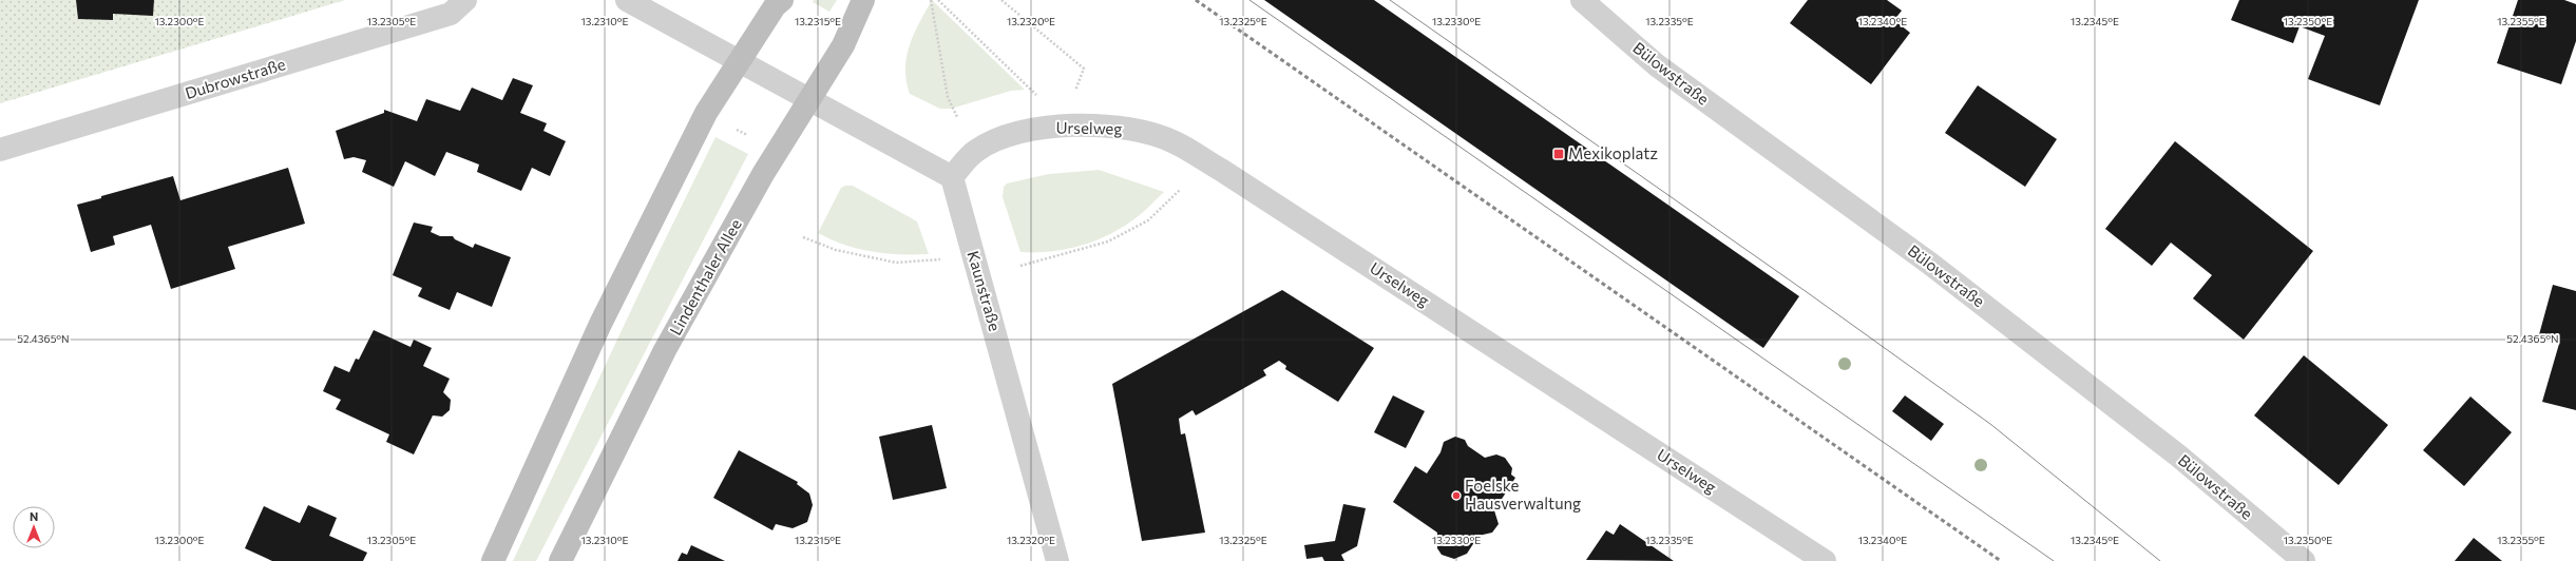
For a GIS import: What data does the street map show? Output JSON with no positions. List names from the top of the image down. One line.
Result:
{"streets":{"main road":["Lindenthaler Allee"],"street":["Bülowstraße","Dubrowstraße","Urselweg","Kaunstraße"]},"crossings":[["Urselweg","Kaunstraße"]],"places":{"transit":["Mexikoplatz"],"other":["Foelske Hausverwaltung"]},"north":"top","coordinates":["13.2300°E","13.2305°E","13.2310°E","13.2315°E","13.2320°E","13.2325°E","13.2330°E","13.2335°E","13.2340°E","13.2345°E","13.2350°E","13.2355°E","52.4365°N"]}
